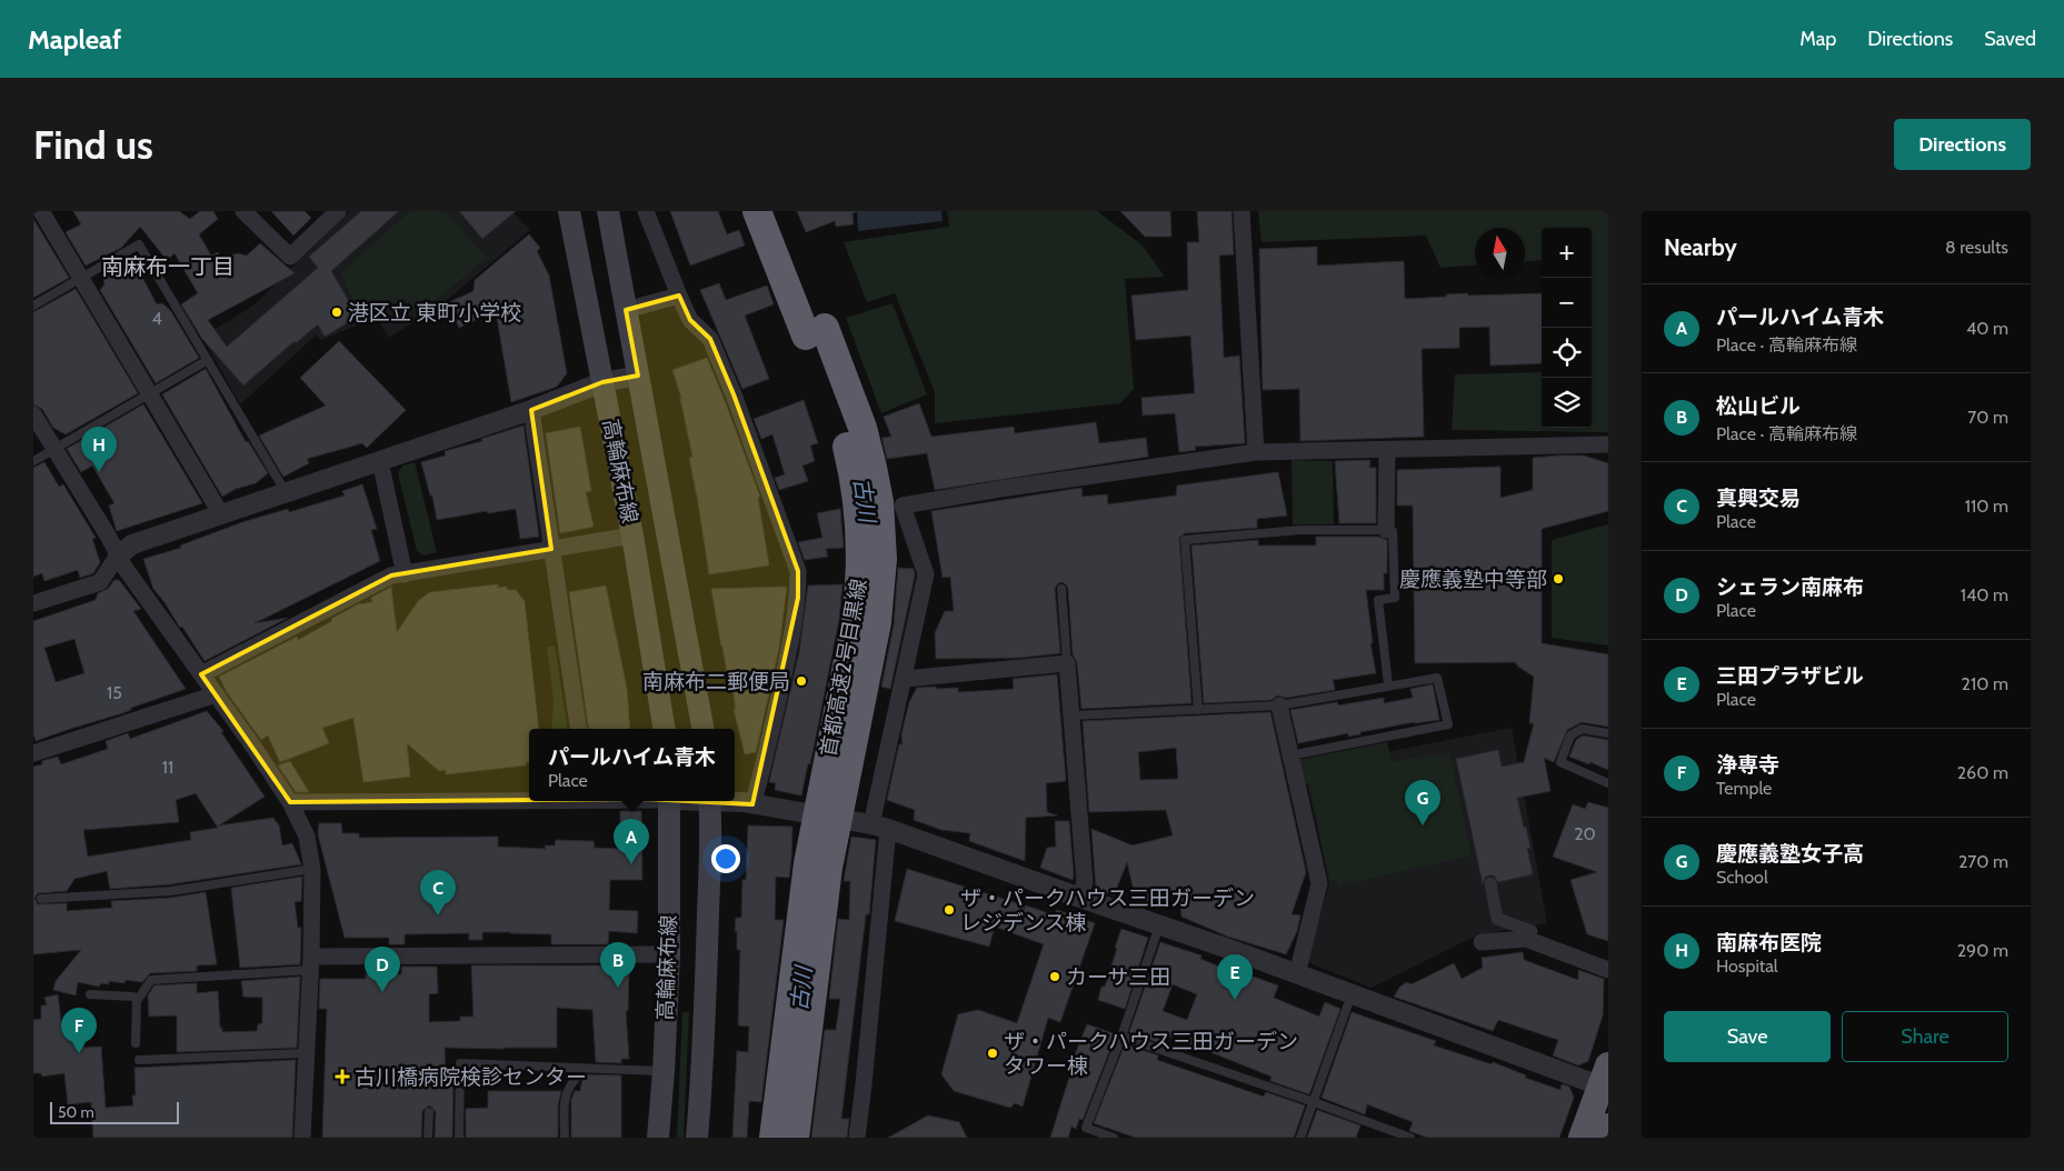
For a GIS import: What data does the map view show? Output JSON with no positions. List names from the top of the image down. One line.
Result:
{"streets":{"highway":["首都高速2号目黒線"],"main road":["高輪麻布線"]},"districts":["南麻布一丁目"],"water":["古川"],"places":{"other":["港区立 東町小学校","慶應義塾中等部","南麻布二郵便局","ザ・パークハウス三田ガーデン レジデンス棟","カーサ三田","ザ・パークハウス三田ガーデン タワー棟"],"health":["古川橋病院検診センター"]},"house_numbers":["4","15","11","20"],"scale_bar":"50 m","north":"top","page":{"header":"Mapleaf","nav":["Map","Directions","Saved"],"buttons":["Directions",["Save","Share"]],"title":"Find us","heading":["Nearby","8 results"],"map_buttons":["+","−"],"list":[{"mark":"A","name":"パールハイム青木","note":"Place · 高輪麻布線","value":"40 m"},{"mark":"B","name":"松山ビル","note":"Place · 高輪麻布線","value":"70 m"},{"mark":"C","name":"真興交易","note":"Place","value":"110 m"},{"mark":"D","name":"シェラン南麻布","note":"Place","value":"140 m"},{"mark":"E","name":"三田プラザビル","note":"Place","value":"210 m"},{"mark":"F","name":"浄専寺","note":"Temple","value":"260 m"},{"mark":"G","name":"慶應義塾女子高","note":"School","value":"270 m"},{"mark":"H","name":"南麻布医院","note":"Hospital","value":"290 m"}],"pins":["H","G","A","C","B","D","E","F"],"popup":["パールハイム青木","Place"],"scale":"50 m"}}
